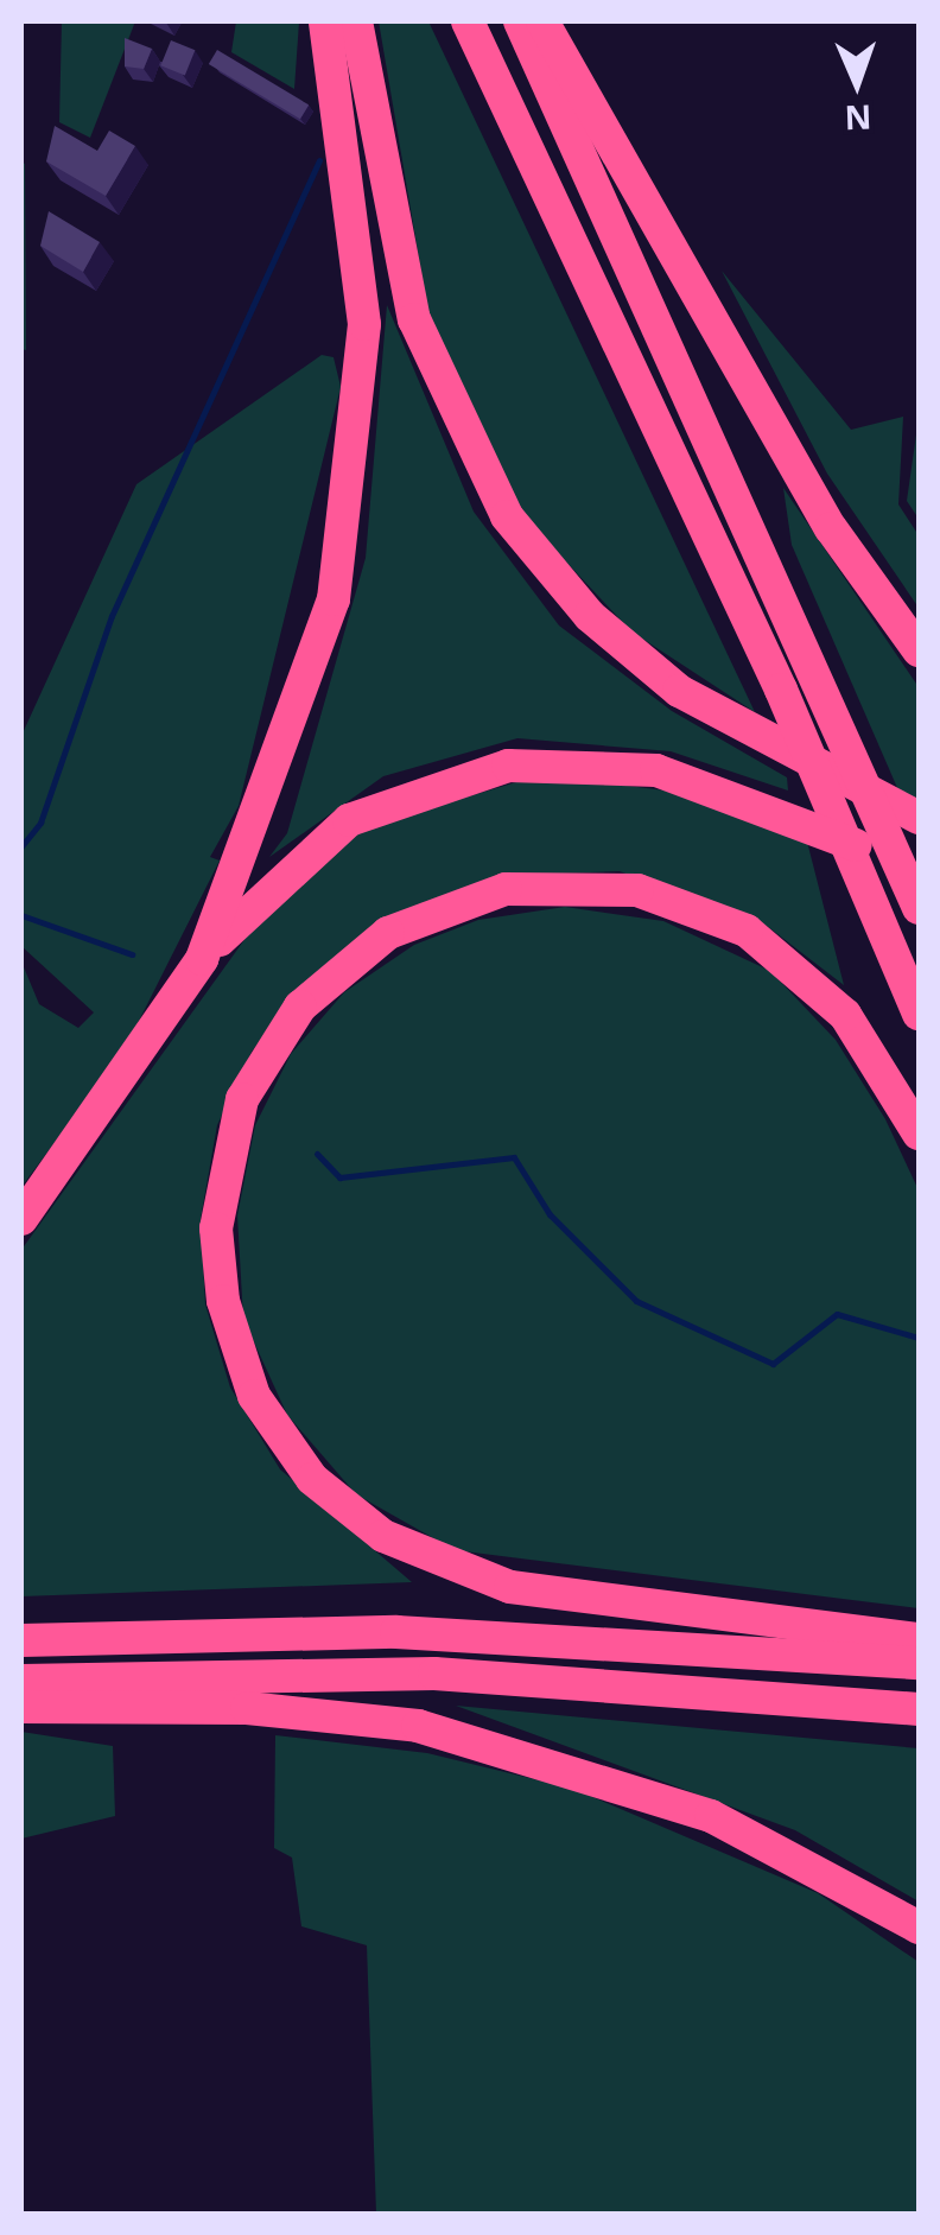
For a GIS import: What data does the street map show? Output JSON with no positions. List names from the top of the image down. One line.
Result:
{"north":"bottom"}
